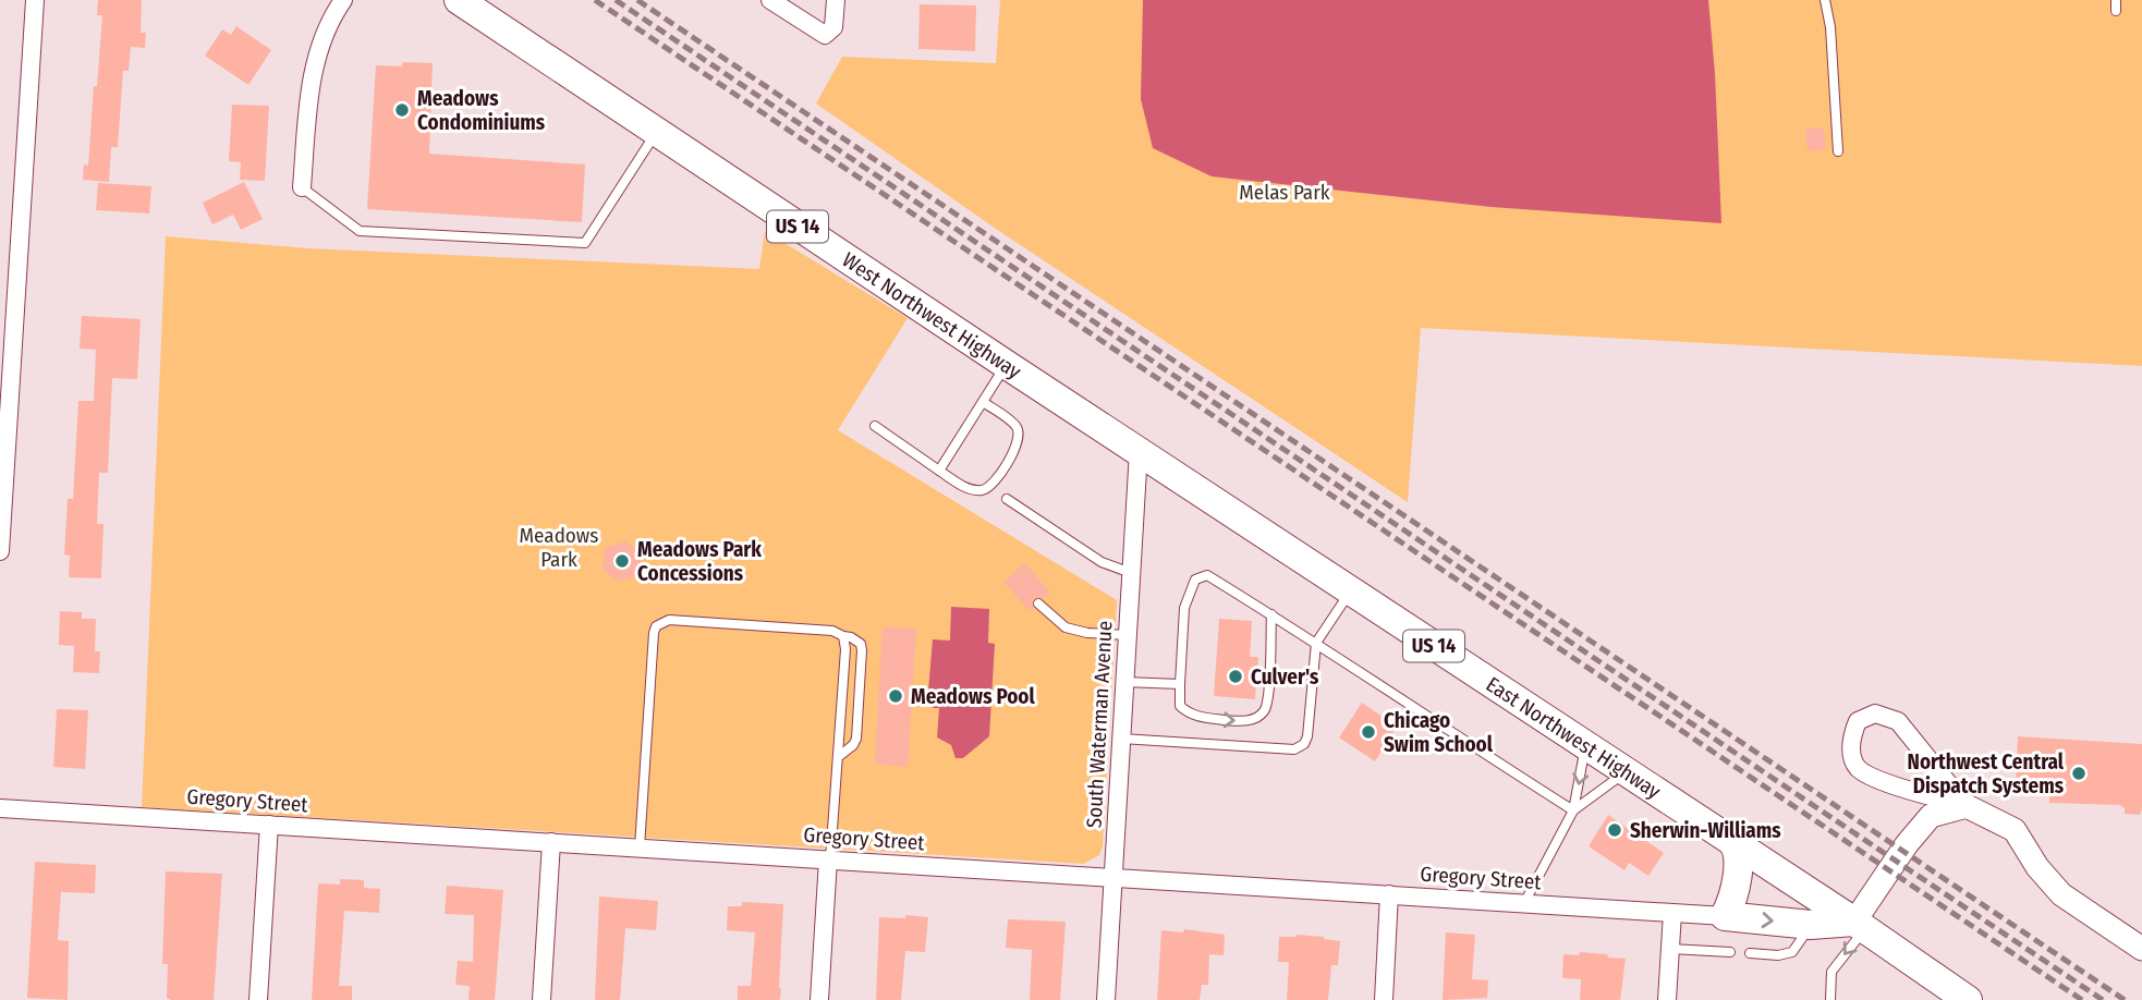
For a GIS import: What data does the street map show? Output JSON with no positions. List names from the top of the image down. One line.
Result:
{"streets":{"main road":["US 14","West Northwest Highway","East Northwest Highway"],"street":["South Waterman Avenue","Gregory Street"]},"crossings":[["West Northwest Highway","South Waterman Avenue"],["West Northwest Highway","East Northwest Highway"],["South Waterman Avenue","East Northwest Highway"],["South Waterman Avenue","Gregory Street"]],"parks":["Melas Park","Meadows Park"],"places":["Meadows Condominiums","Meadows Park Concessions","Culver's","Meadows Pool","Chicago Swim School","Northwest Central Dispatch Systems","Sherwin-Williams"]}
